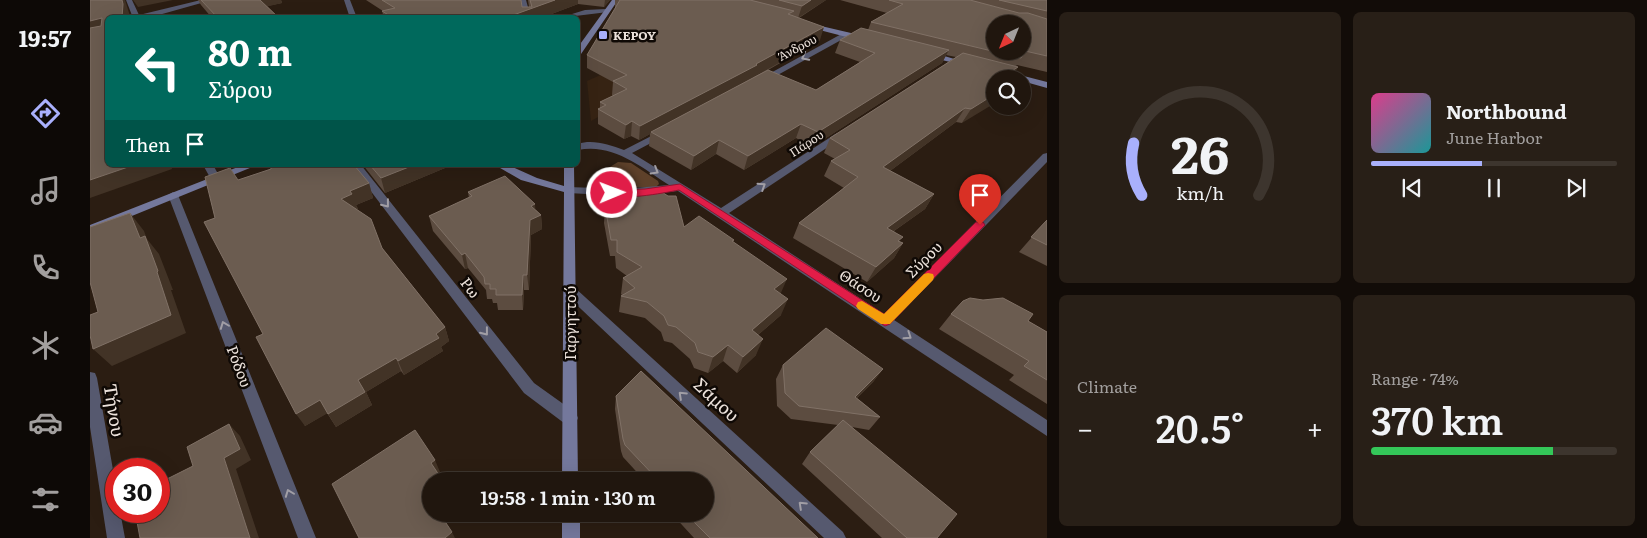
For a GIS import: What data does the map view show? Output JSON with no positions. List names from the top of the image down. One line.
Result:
{"streets":{"street":["Άνδρου","Πάρου","Σύρου","Θάσου","Ρω","Γαργηττού","Ρόδου","Σάμου","Τήνου"]},"crossings":[["Πάρου","Θάσου"],["Σύρου","Θάσου"],["Ρω","Γαργηττού"],["Γαργηττού","Σάμου"]],"one_way":["Άνδρου","Πάρου","Θάσου","Ρω","Ρόδου","Σάμου"],"places":{"transit":["ΚΕΡΟΥ"]},"north":"bottom left","page":{"tabs":"19:57","turn":["80 m","Σύρου"],"song":["Northbound","June Harbor"],"then":"Then","tile":["Climate",["Range · 74%","370 km"]],"heat":["−","20.5°","+"],"limit":"30","trip":"19:58 · 1 min · 130 m","gauge":["26","km/h"]}}
